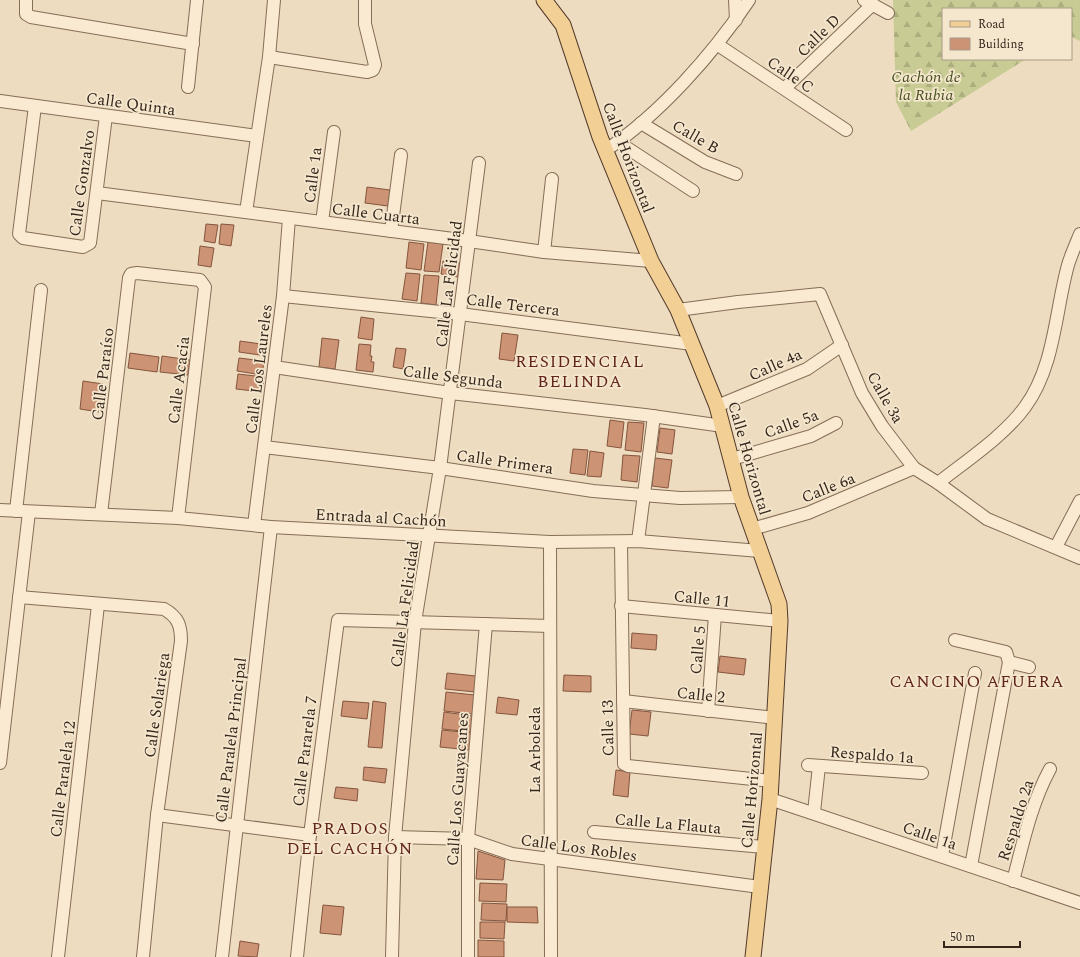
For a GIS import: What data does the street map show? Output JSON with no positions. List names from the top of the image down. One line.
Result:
{"streets":{"main road":["Calle Horizontal"],"street":["Calle D","Calle C","Calle Quinta","Calle B","Calle 1a","Calle Gonzalvo","Calle Cuarta","Calle La Felicidad","Calle Tercera","Calle 4a","Calle Los Laureles","Calle Paraíso","Calle Segunda","Calle Acacia","Calle 3a","Calle 5a","Calle Primera","Calle 6a","Entrada al Cachón","Calle 11","Calle 5","Calle 2","Calle Solariega","Calle 13","Calle Paralela Principal","La Arboleda","Calle Pararela 7","Respaldo 1a","Calle Paralela 12","Calle Los Guayacanes","Respaldo 2a","Calle La Flauta","Calle Los Robles"]},"crossings":[["Calle D","Calle C"],["Calle Quinta","Calle Gonzalvo"],["Calle Horizontal","Calle 1a"],["Calle Horizontal","Calle Cuarta"],["Calle Horizontal","Calle Tercera"],["Calle Horizontal","Calle 4a"],["Calle Horizontal","Calle Segunda"],["Calle Horizontal","Calle 3a"],["Calle Horizontal","Calle 5a"],["Calle Horizontal","Calle Primera"],["Calle Horizontal","Calle 6a"],["Calle Horizontal","Entrada al Cachón"],["Calle Horizontal","Calle 11"],["Calle Horizontal","Calle 2"],["Calle Horizontal","Calle 13"],["Calle Horizontal","Calle La Flauta"],["Calle Horizontal","Calle Los Robles"],["Calle 1a","Calle Cuarta"],["Calle 1a","Respaldo 1a"],["Calle 1a","Respaldo 2a"],["Calle Gonzalvo","Calle Cuarta"],["Calle Cuarta","Calle La Felicidad"],["Calle Cuarta","Calle Los Laureles"],["Calle La Felicidad","Calle Tercera"],["Calle La Felicidad","Calle Segunda"],["Calle La Felicidad","Calle Primera"],["Calle La Felicidad","Entrada al Cachón"],["Calle La Felicidad","Calle Pararela 7"],["Calle La Felicidad","Calle Los Robles"],["Calle Tercera","Calle Los Laureles"],["Calle 4a","Calle 3a"],["Calle Los Laureles","Calle Segunda"],["Calle Los Laureles","Calle Primera"],["Calle Los Laureles","Entrada al Cachón"],["Calle Paraíso","Calle Acacia"],["Calle Paraíso","Entrada al Cachón"],["Calle Acacia","Entrada al Cachón"],["Calle 3a","Calle 6a"],["Entrada al Cachón","Calle 13"],["Entrada al Cachón","Calle Paralela Principal"],["Entrada al Cachón","La Arboleda"],["Calle 11","Calle 5"],["Calle 11","Calle 13"],["Calle 5","Calle 2"],["Calle 2","Calle 13"],["Calle Solariega","Calle Paralela 12"],["La Arboleda","Calle Los Robles"],["Calle Los Guayacanes","Calle Los Robles"]],"districts":["RESIDENCIAL BELINDA","CANCINO AFUERA","PRADOS DEL CACHÓN"],"parks":["Cachón de la Rubia"],"legend":["Road","Building"],"scale_bar":"50 m"}
